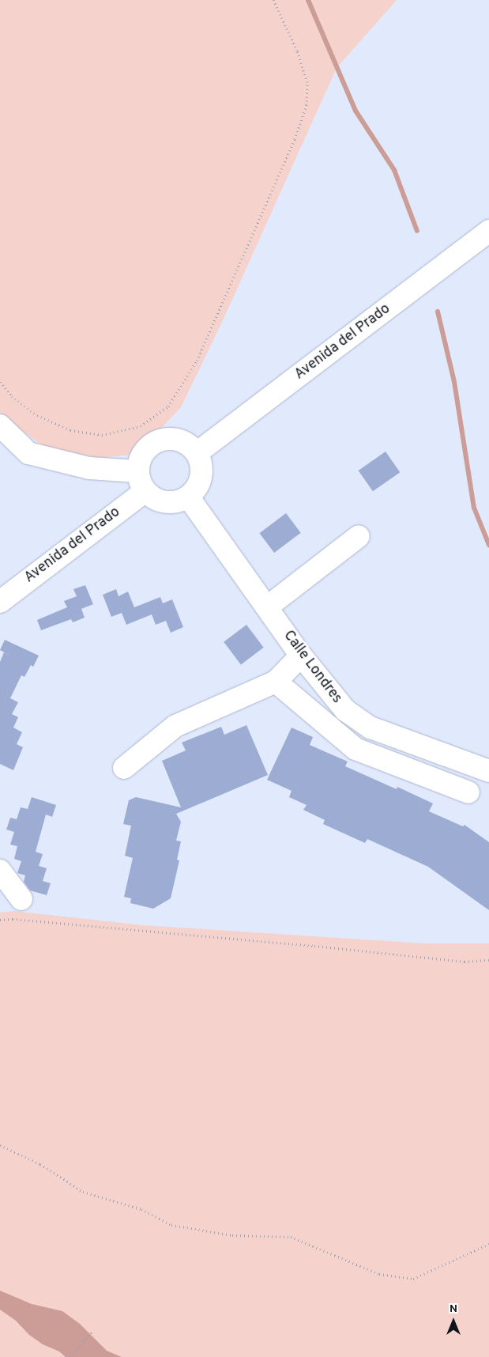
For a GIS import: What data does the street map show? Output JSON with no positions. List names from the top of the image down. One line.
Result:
{"streets":{"street":["Avenida del Prado","Calle Londres"]},"crossings":[["Avenida del Prado","Calle Londres"]],"north":"top"}
